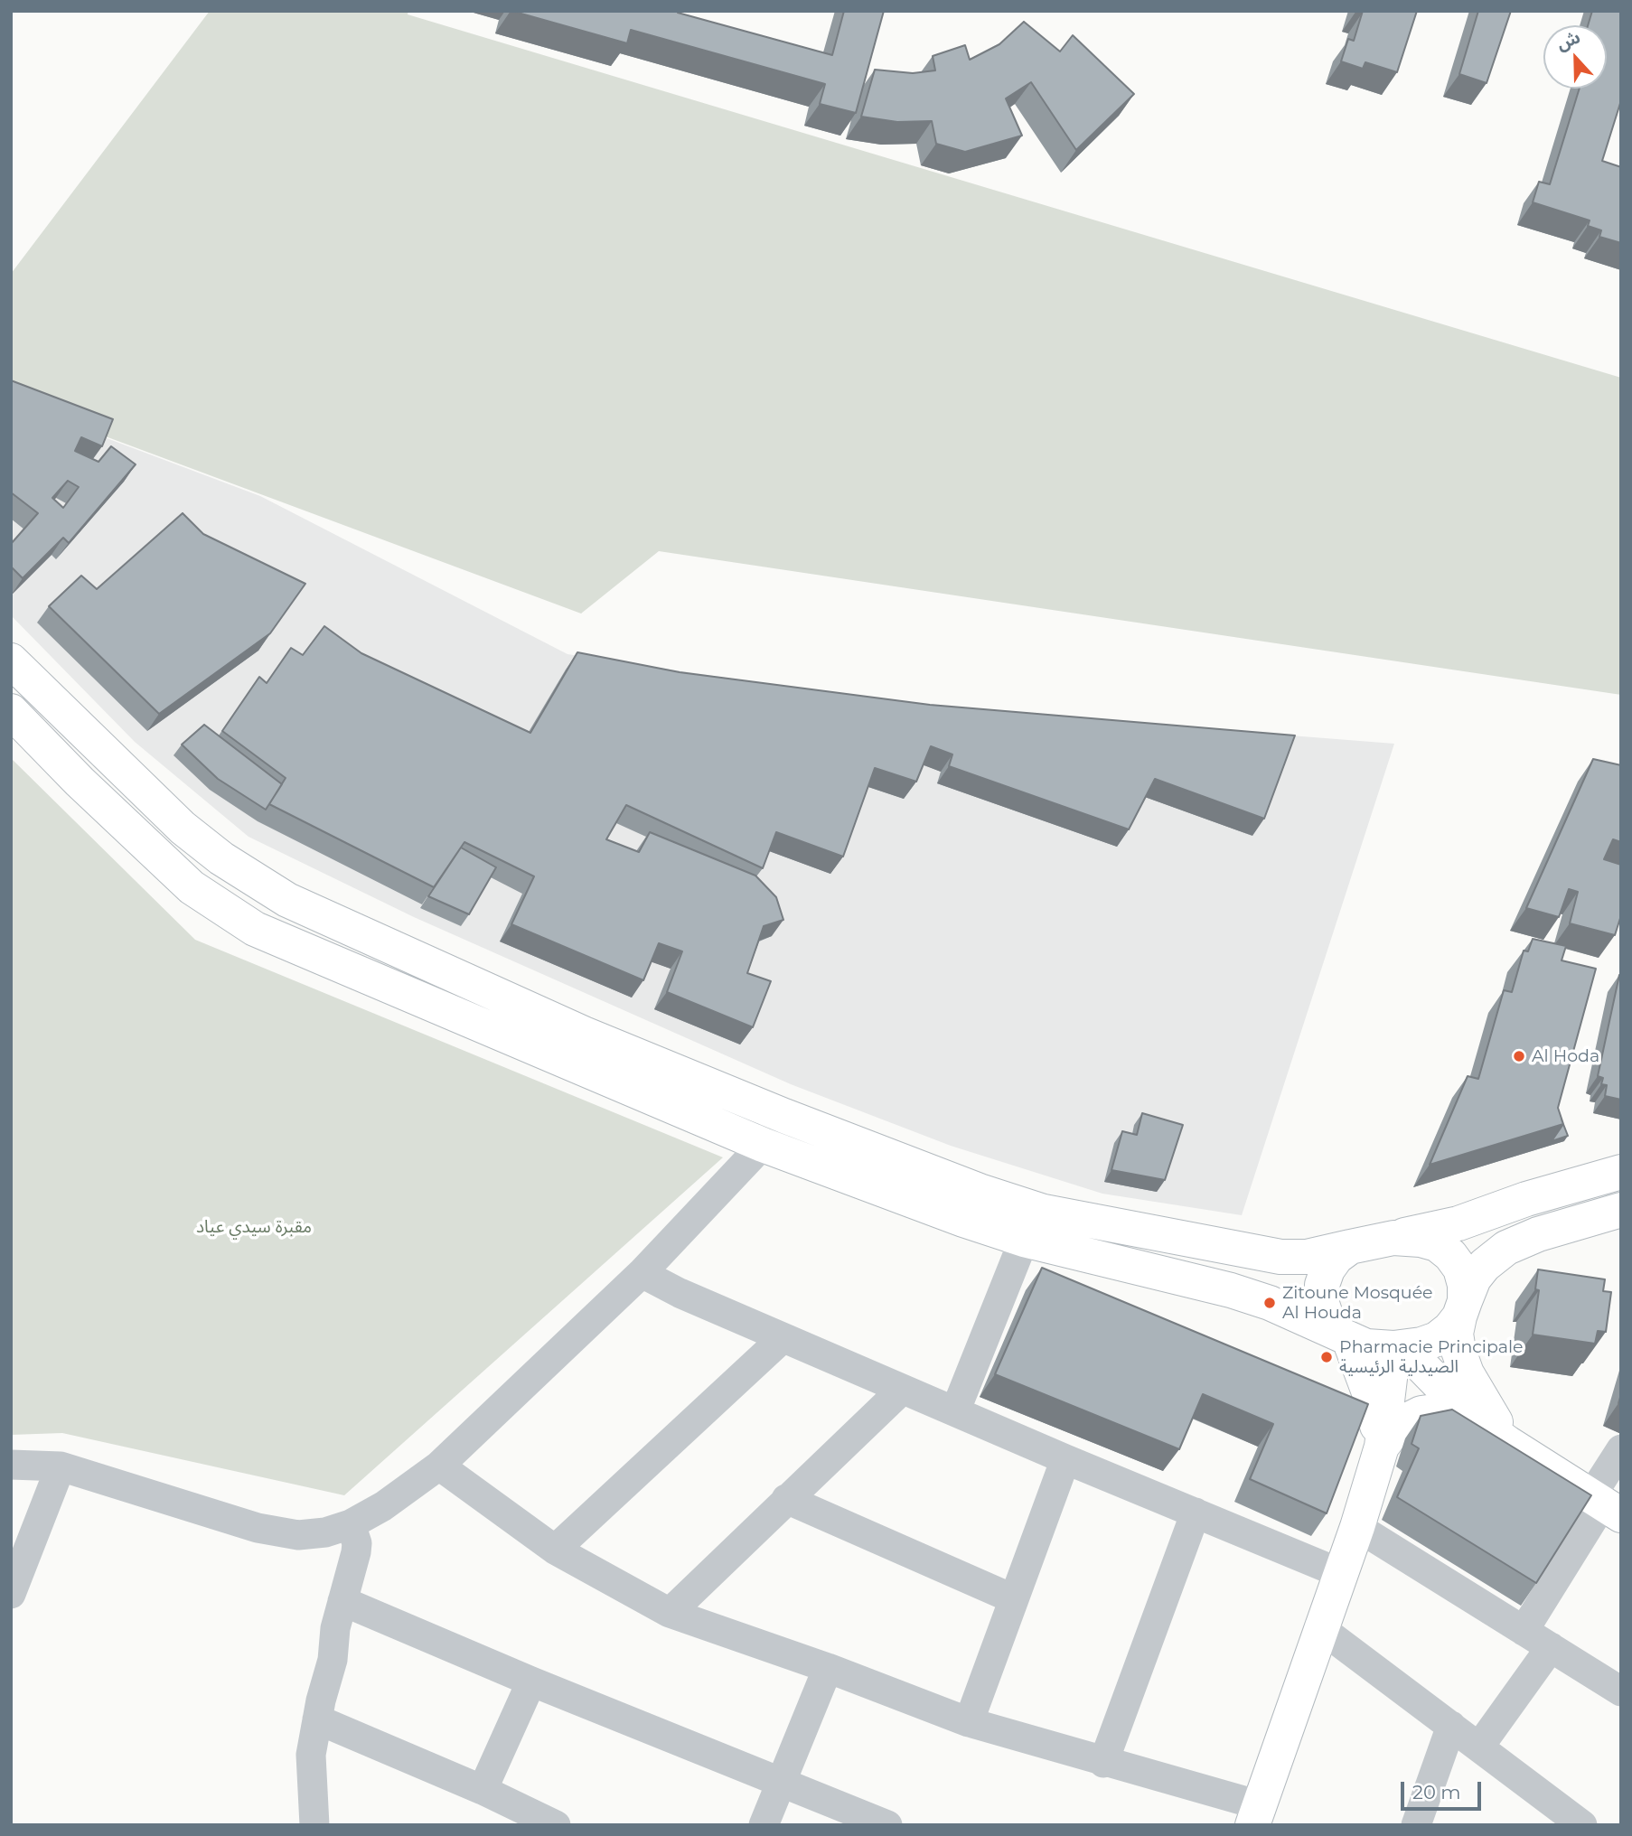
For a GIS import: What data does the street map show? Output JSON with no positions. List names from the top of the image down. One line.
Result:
{"parks":["مقبرة سيدي عياد"],"places":["Al Hoda","Zitoune Mosquée Al Houda","Pharmacie Principale الصيدلية الرئيسية"],"scale_bar":"20 m","north":"top"}
